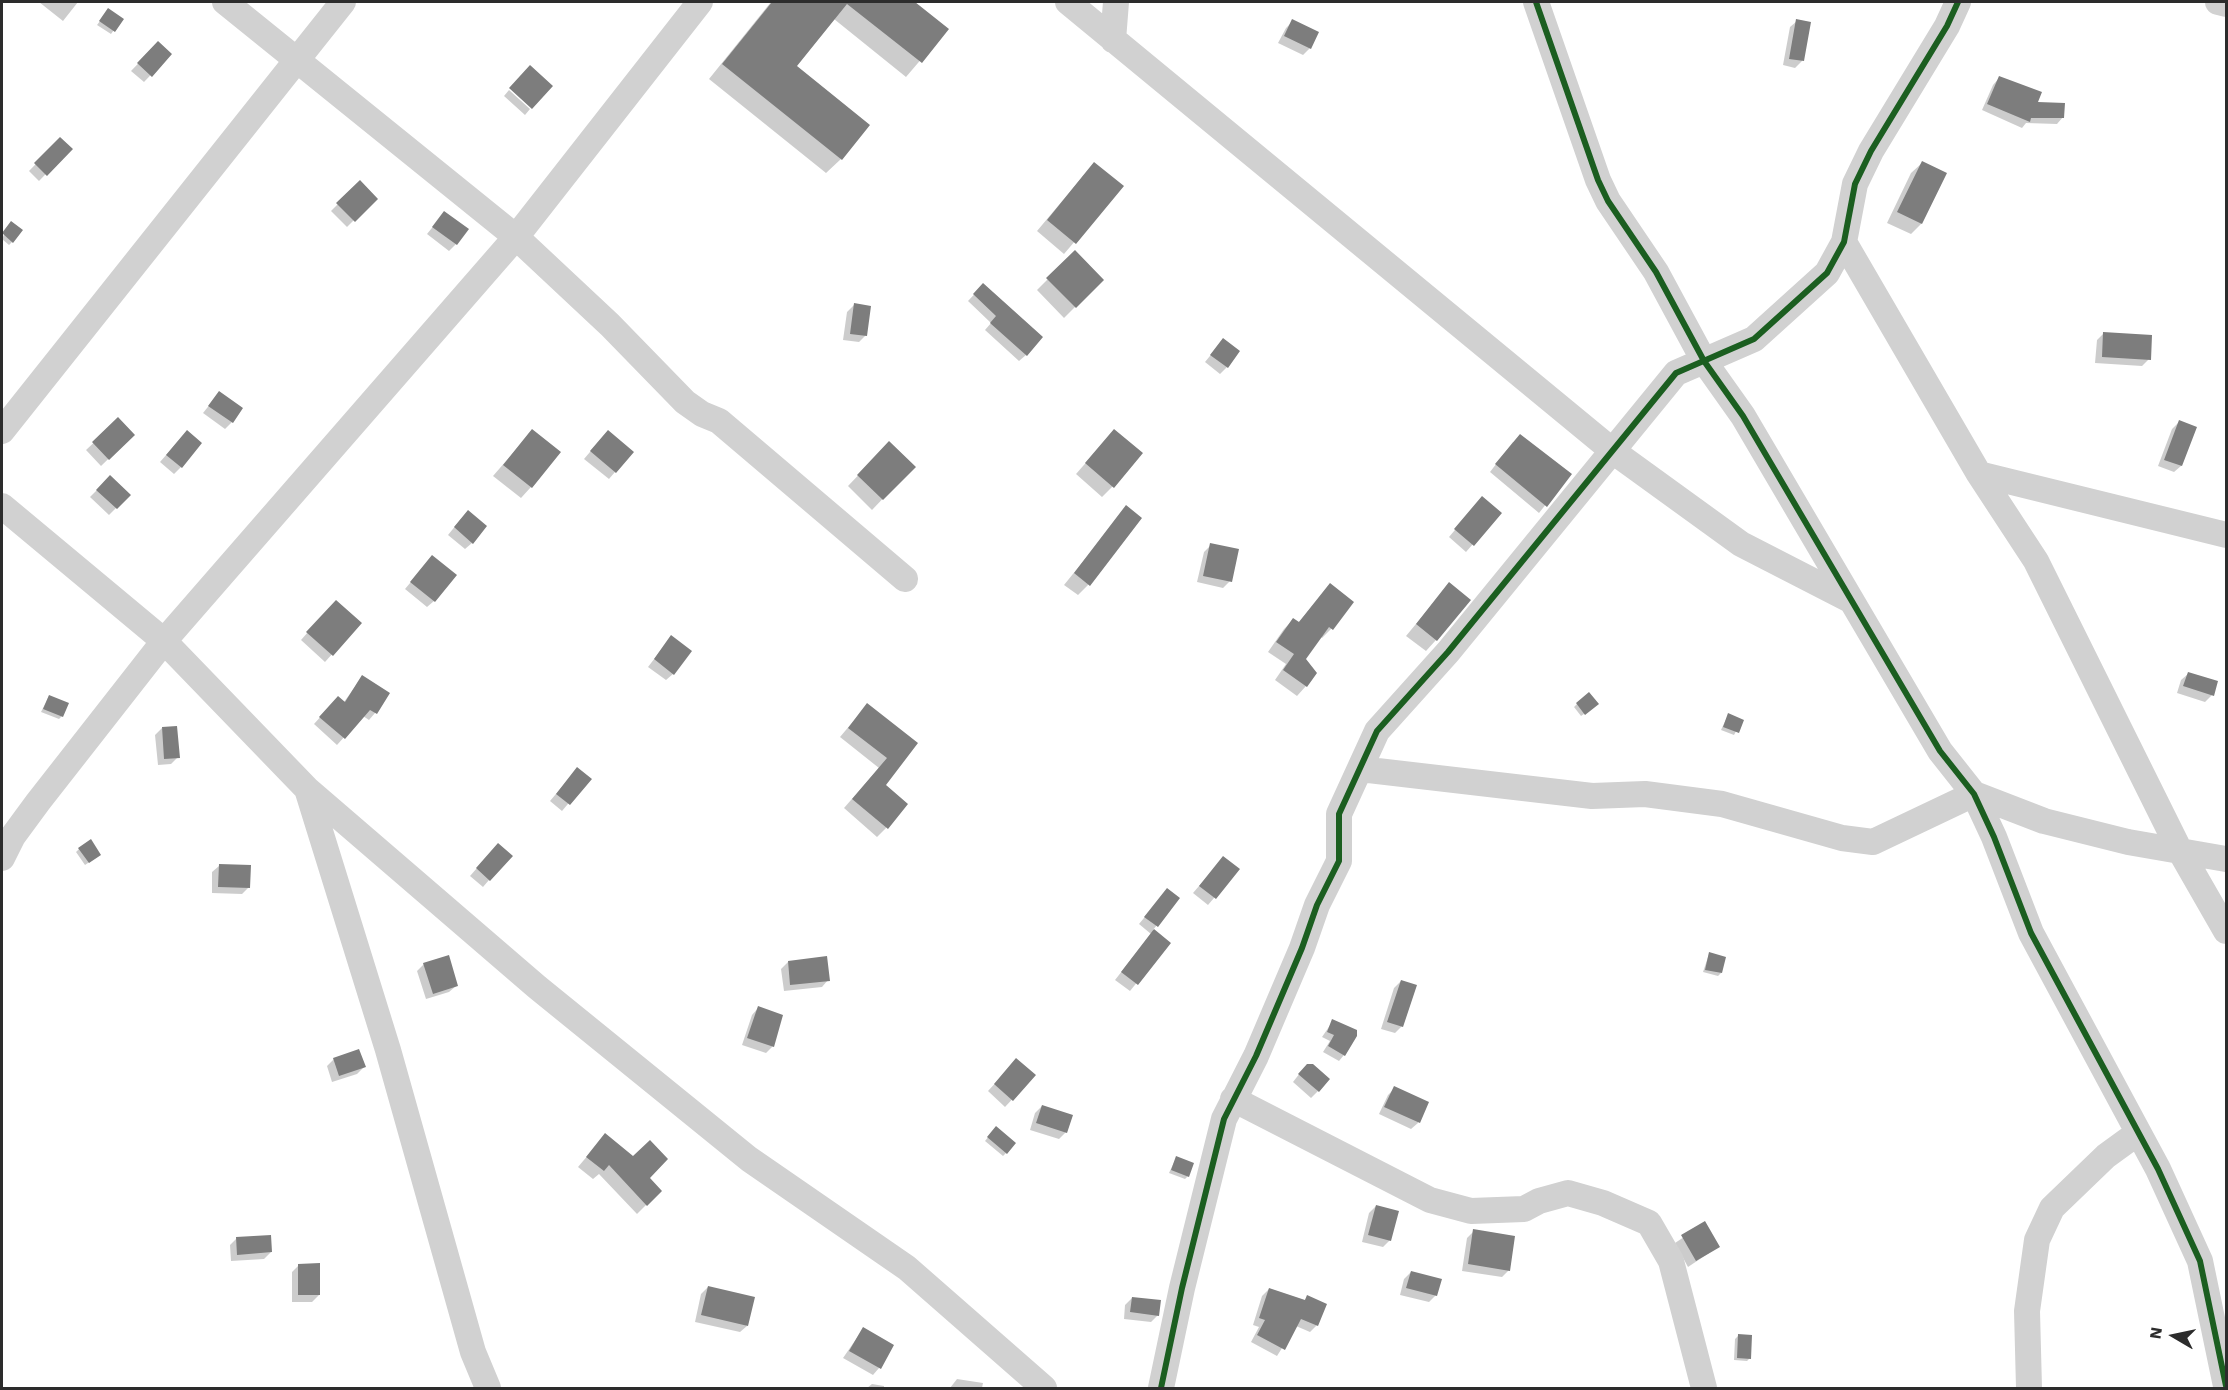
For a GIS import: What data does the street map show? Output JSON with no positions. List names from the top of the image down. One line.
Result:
{"north":"left"}
